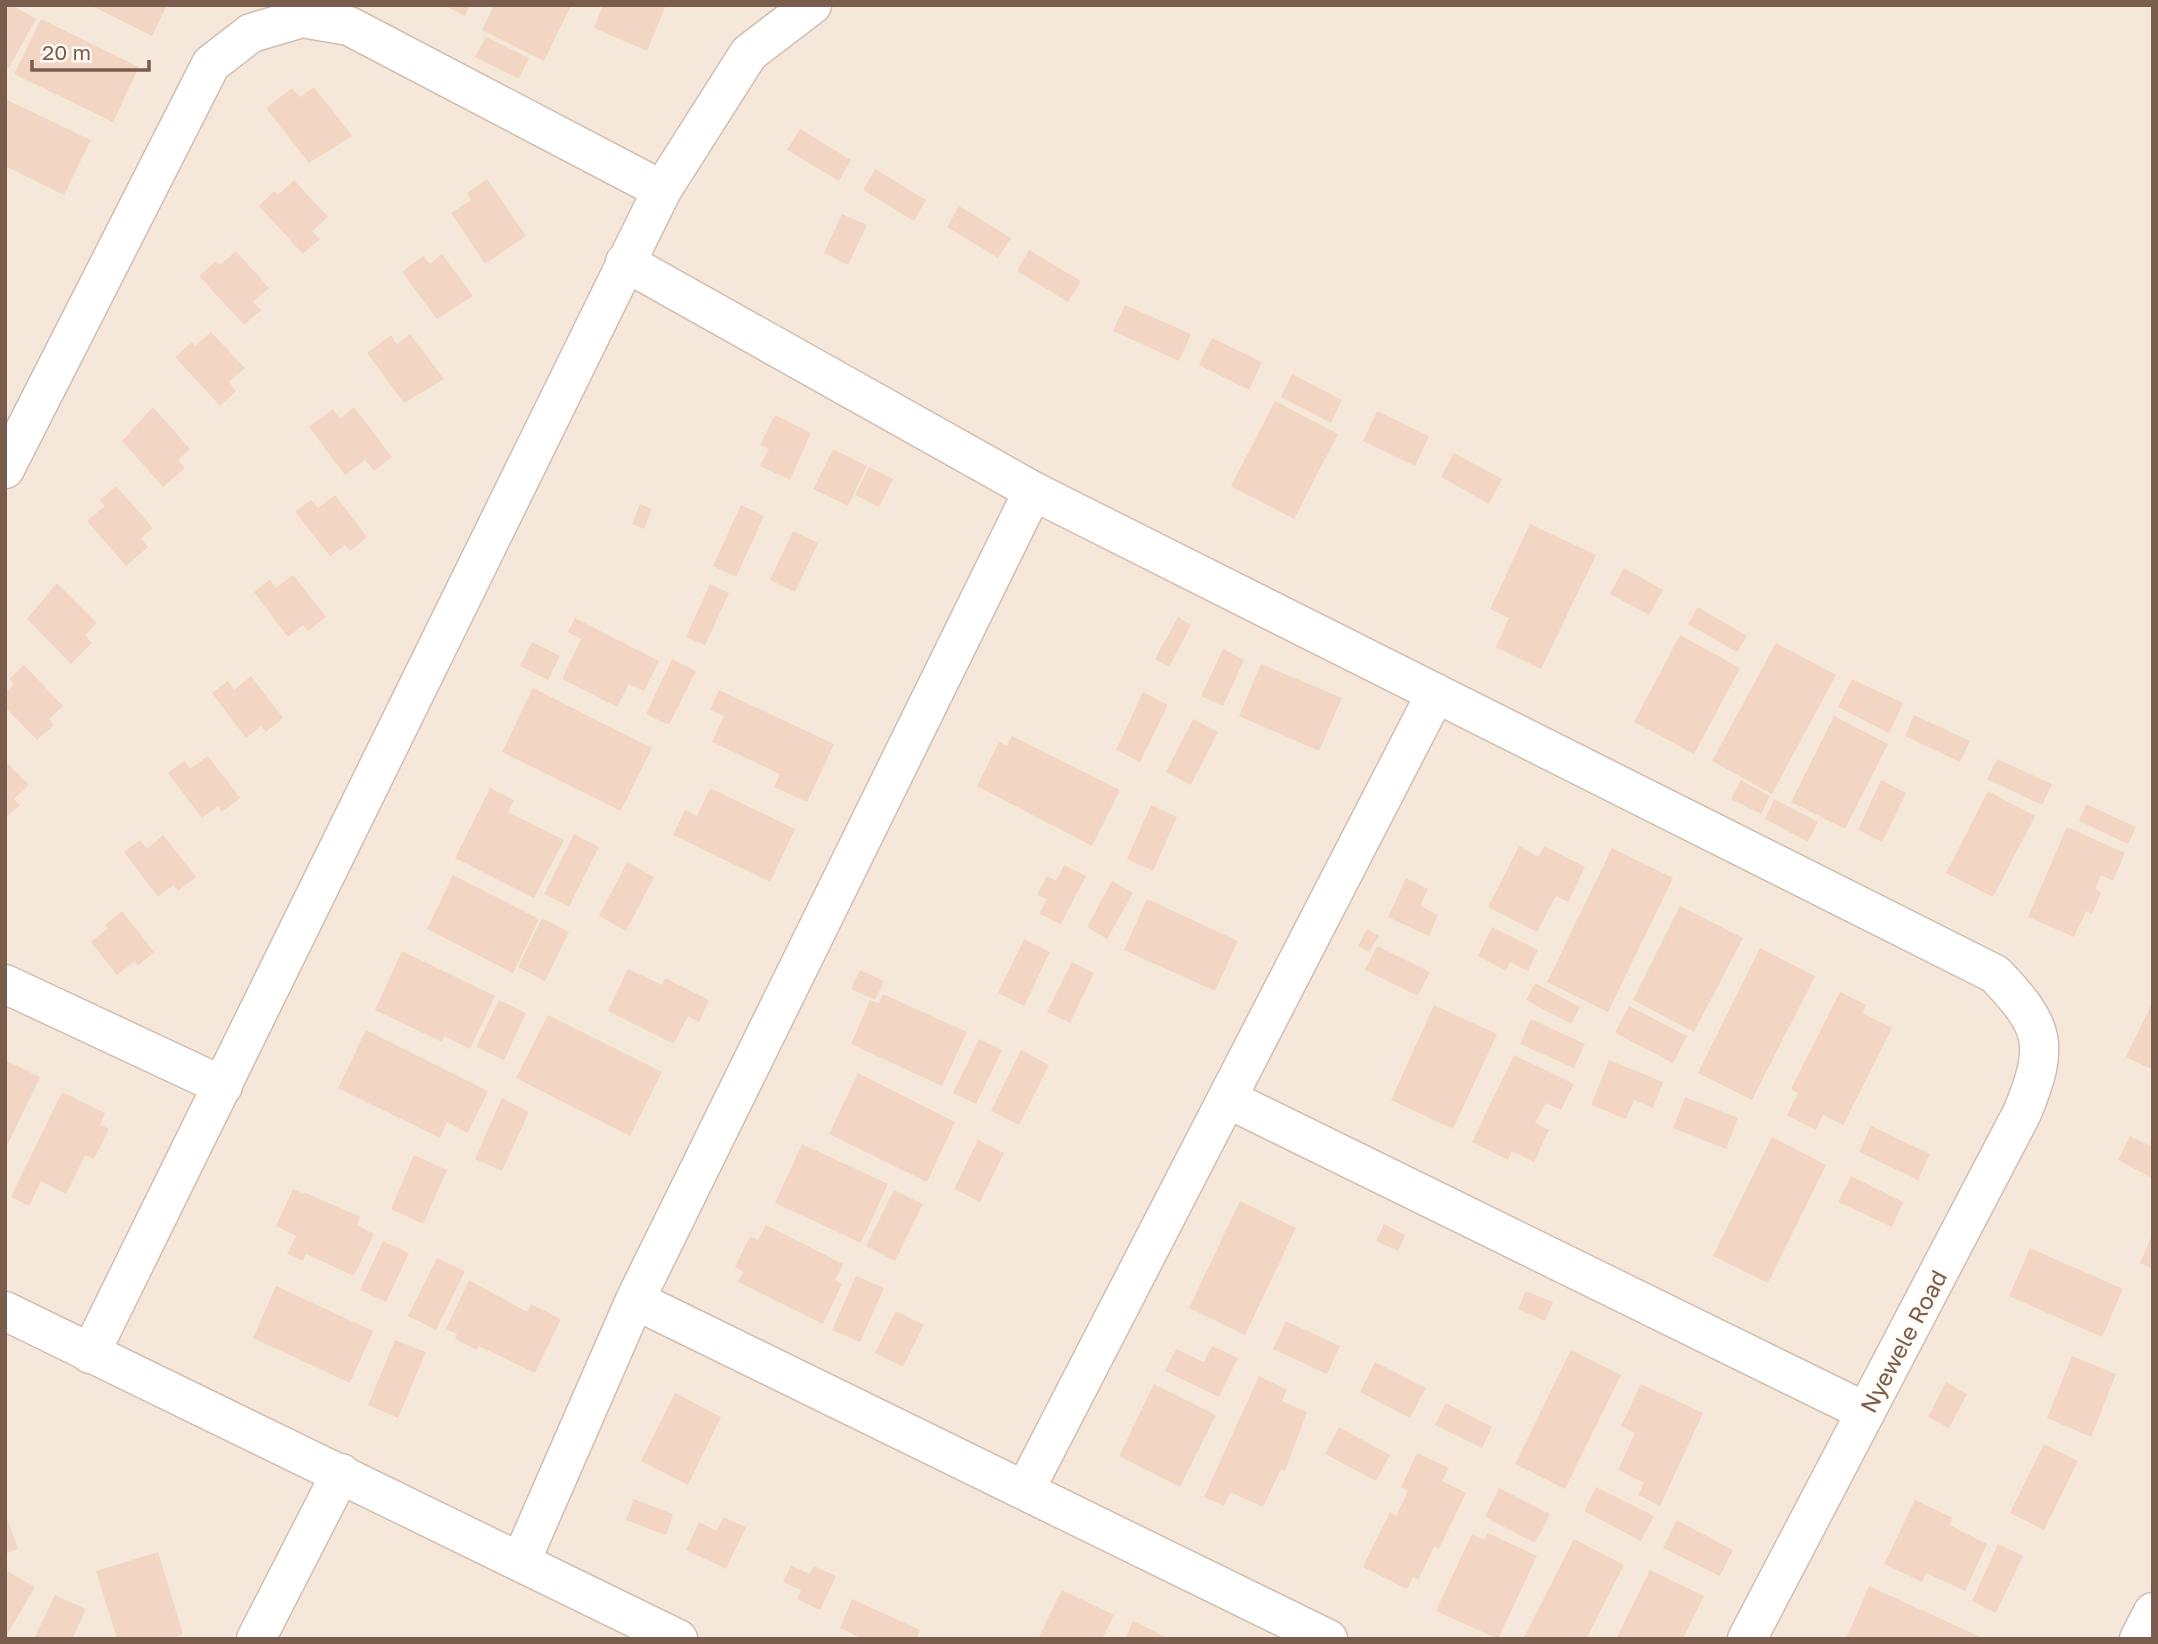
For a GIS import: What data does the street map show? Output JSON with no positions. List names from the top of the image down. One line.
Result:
{"streets":{"street":["Nyewele Road"]},"scale_bar":"20 m"}
